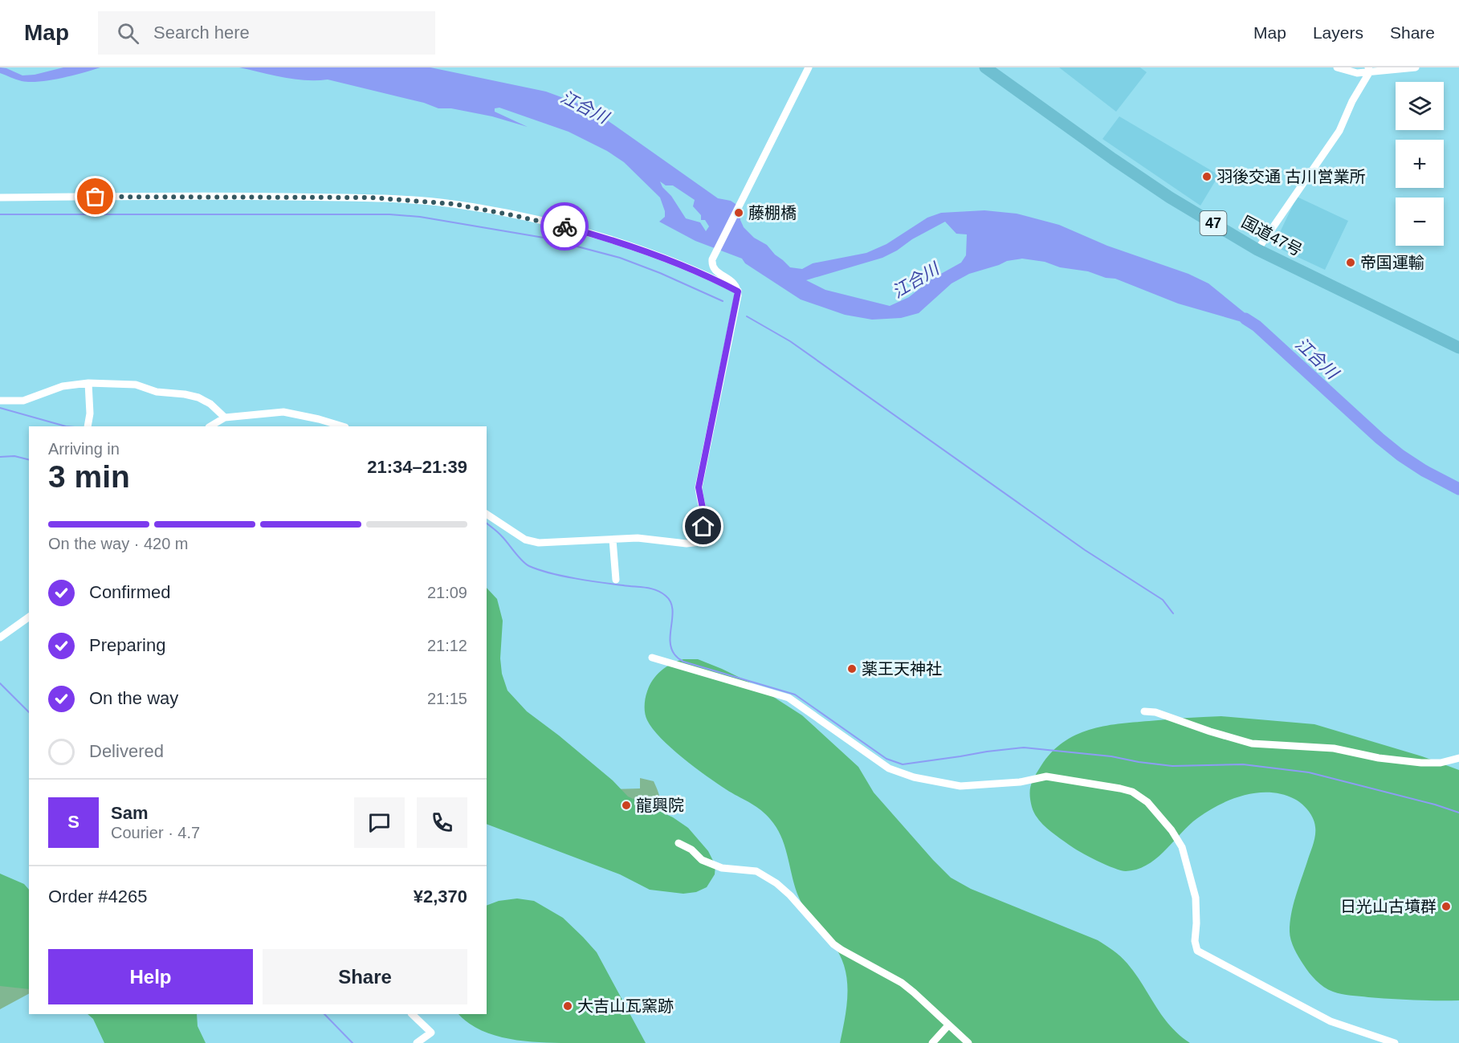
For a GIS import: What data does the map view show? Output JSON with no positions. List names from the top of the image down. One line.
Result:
{"streets":{"highway":["47","国道47号"]},"water":["江合川"],"places":["羽後交通 古川営業所","藤棚橋","帝国運輸","薬王天神社","龍興院","日光山古墳群","大吉山瓦窯跡"],"page":{"header":"Map","search":"Search here","nav":["Map","Layers","Share"],"map_buttons":["+","−"],"heading":["3 min","Arriving in","21:34–21:39"],"panel":["Sam","Courier · 4.7","Order #4265","¥2,370"],"bar":"On the way · 420 m","list":[["Confirmed","21:09"],["Preparing","21:12"],["On the way","21:15"],"Delivered"],"round":"S","buttons":["Help","Share"]}}
